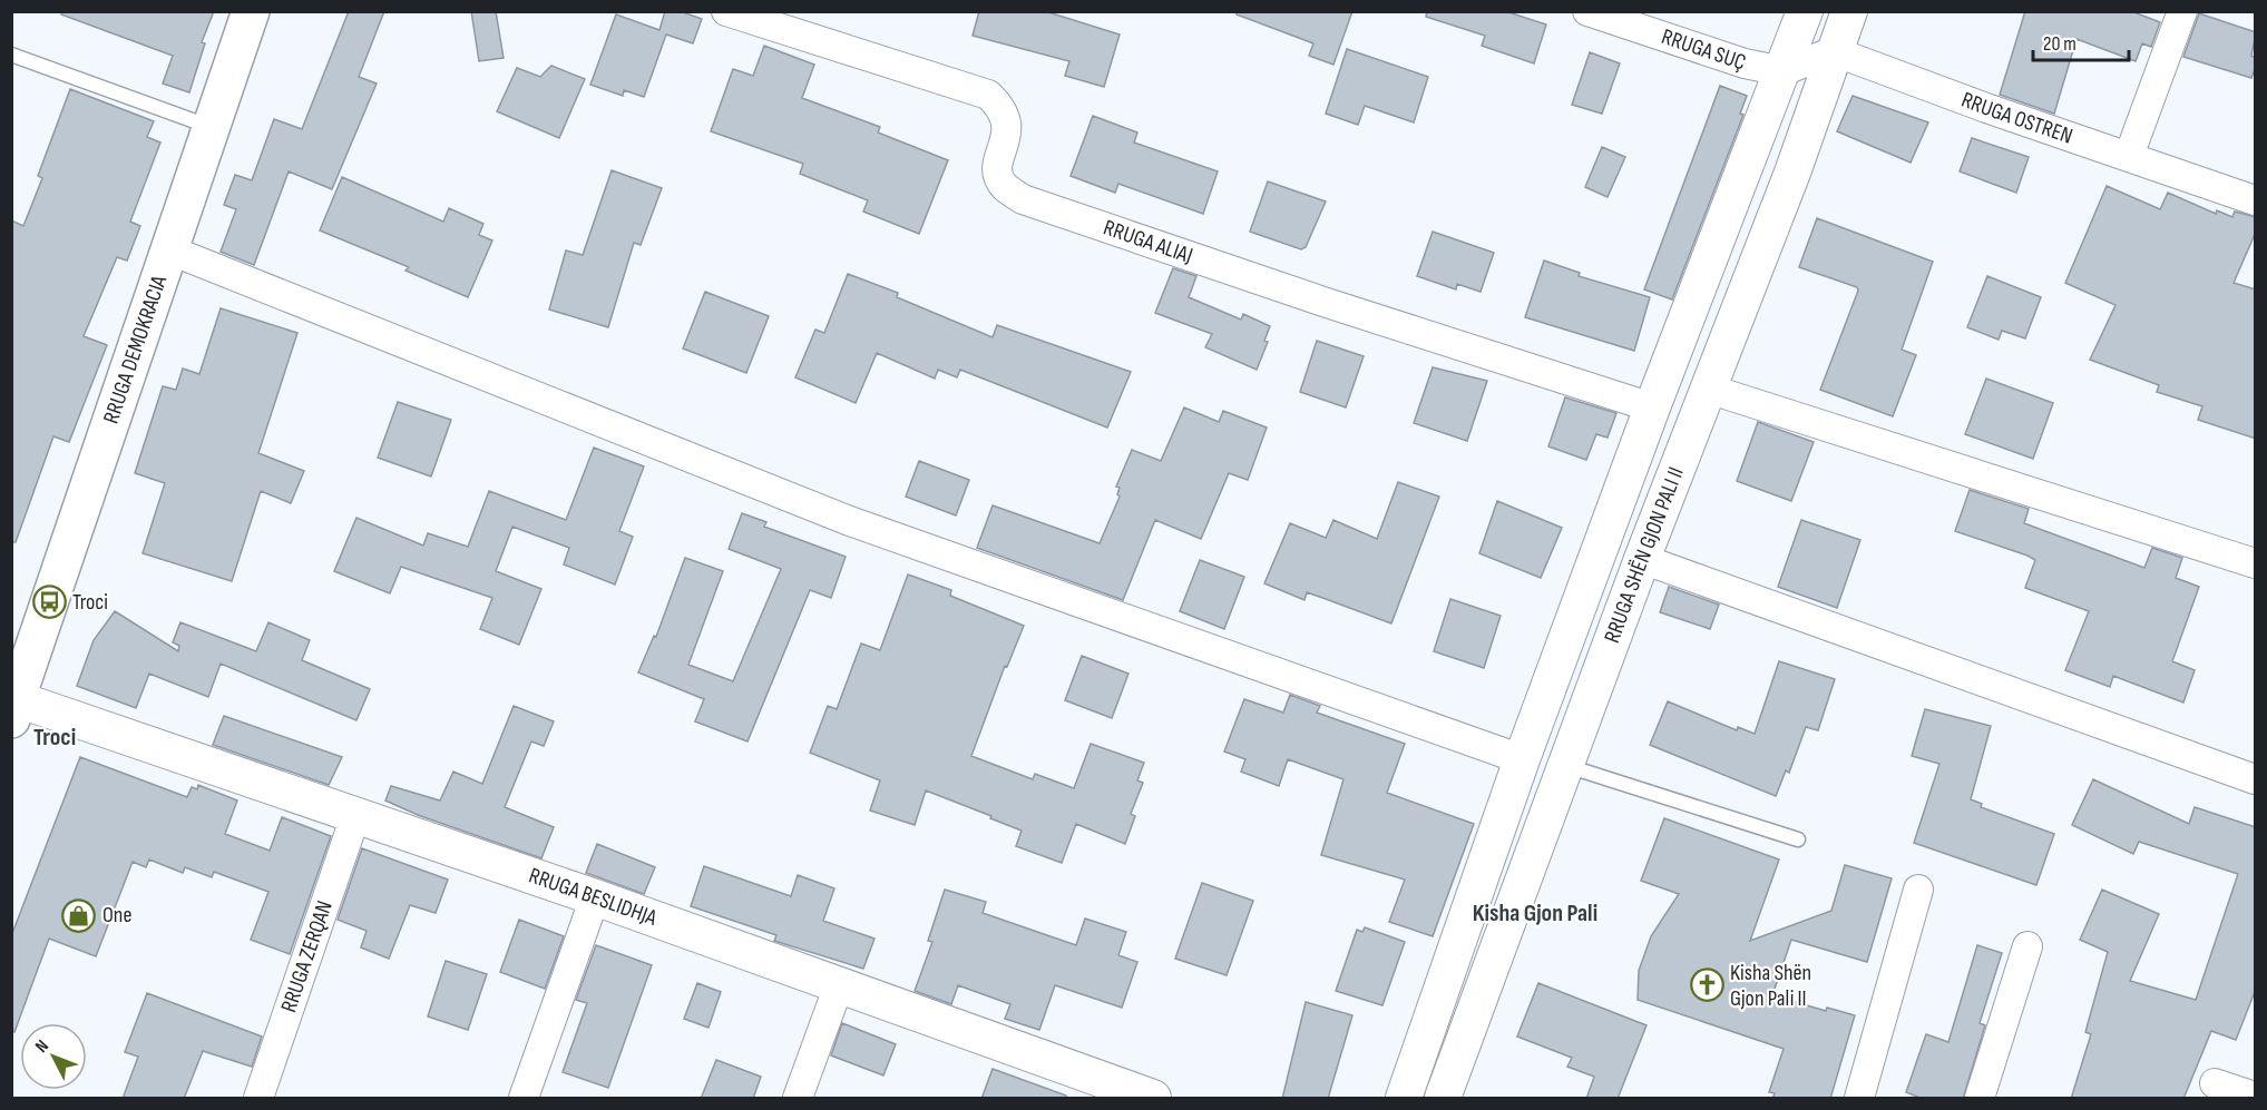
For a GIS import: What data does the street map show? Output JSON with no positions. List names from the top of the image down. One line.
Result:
{"streets":{"main road":["RRUGA DEMOKRACIA"],"street":["RRUGA SUÇ","RRUGA OSTREN","RRUGA ALIAJ","RRUGA SHËN GJON PALI II","RRUGA BESLIDHJA","RRUGA ZERQAN"]},"crossings":[["RRUGA SUÇ","RRUGA SHËN GJON PALI II"],["RRUGA OSTREN","RRUGA SHËN GJON PALI II"],["RRUGA ALIAJ","RRUGA SHËN GJON PALI II"],["RRUGA DEMOKRACIA","RRUGA BESLIDHJA"],["RRUGA BESLIDHJA","RRUGA ZERQAN"]],"districts":["Troci","Kisha Gjon Pali"],"places":{"bus stop":["Troci"],"shop":["One"],"church":["Kisha Shën Gjon Pali II"]},"scale_bar":"20 m","north":"top left"}
